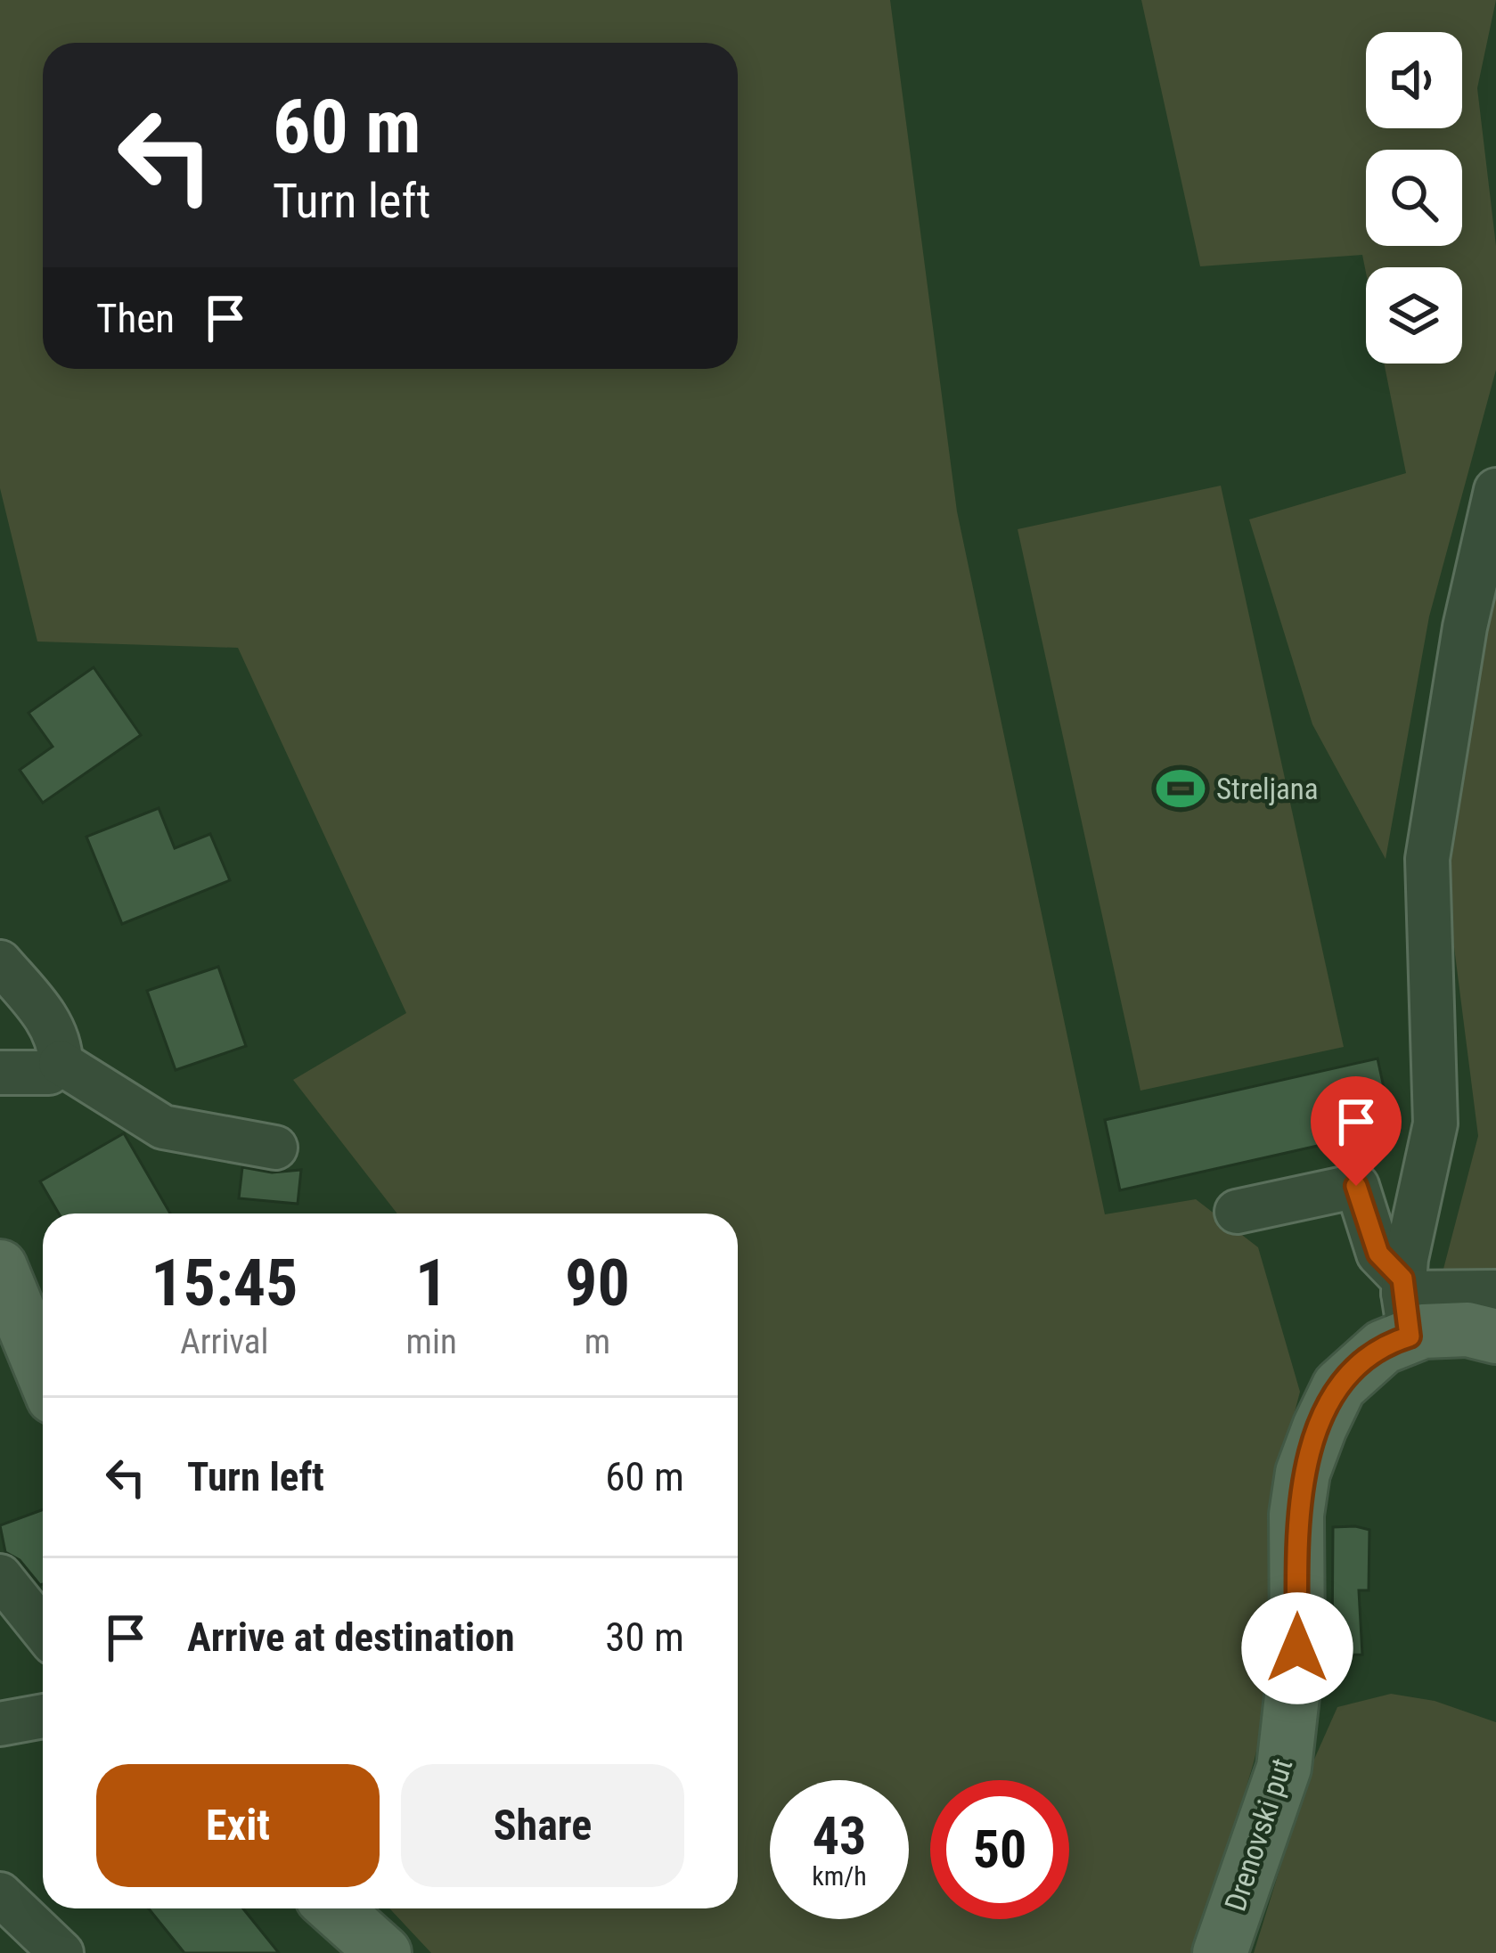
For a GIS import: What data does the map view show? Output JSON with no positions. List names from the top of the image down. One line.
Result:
{"streets":{"main road":["Drenovski put"]},"places":{"sports":["Streljana"]},"page":{"turn":["60 m","Turn left"],"then":"Then","eta":["15:45","Arrival","1","min","90","m"],"list":[{"name":"Turn left","value":"60 m"},{"name":"Arrive at destination","value":"30 m"}],"buttons":["Exit","Share"],"speed":"43 km/h","limit":"50"}}
